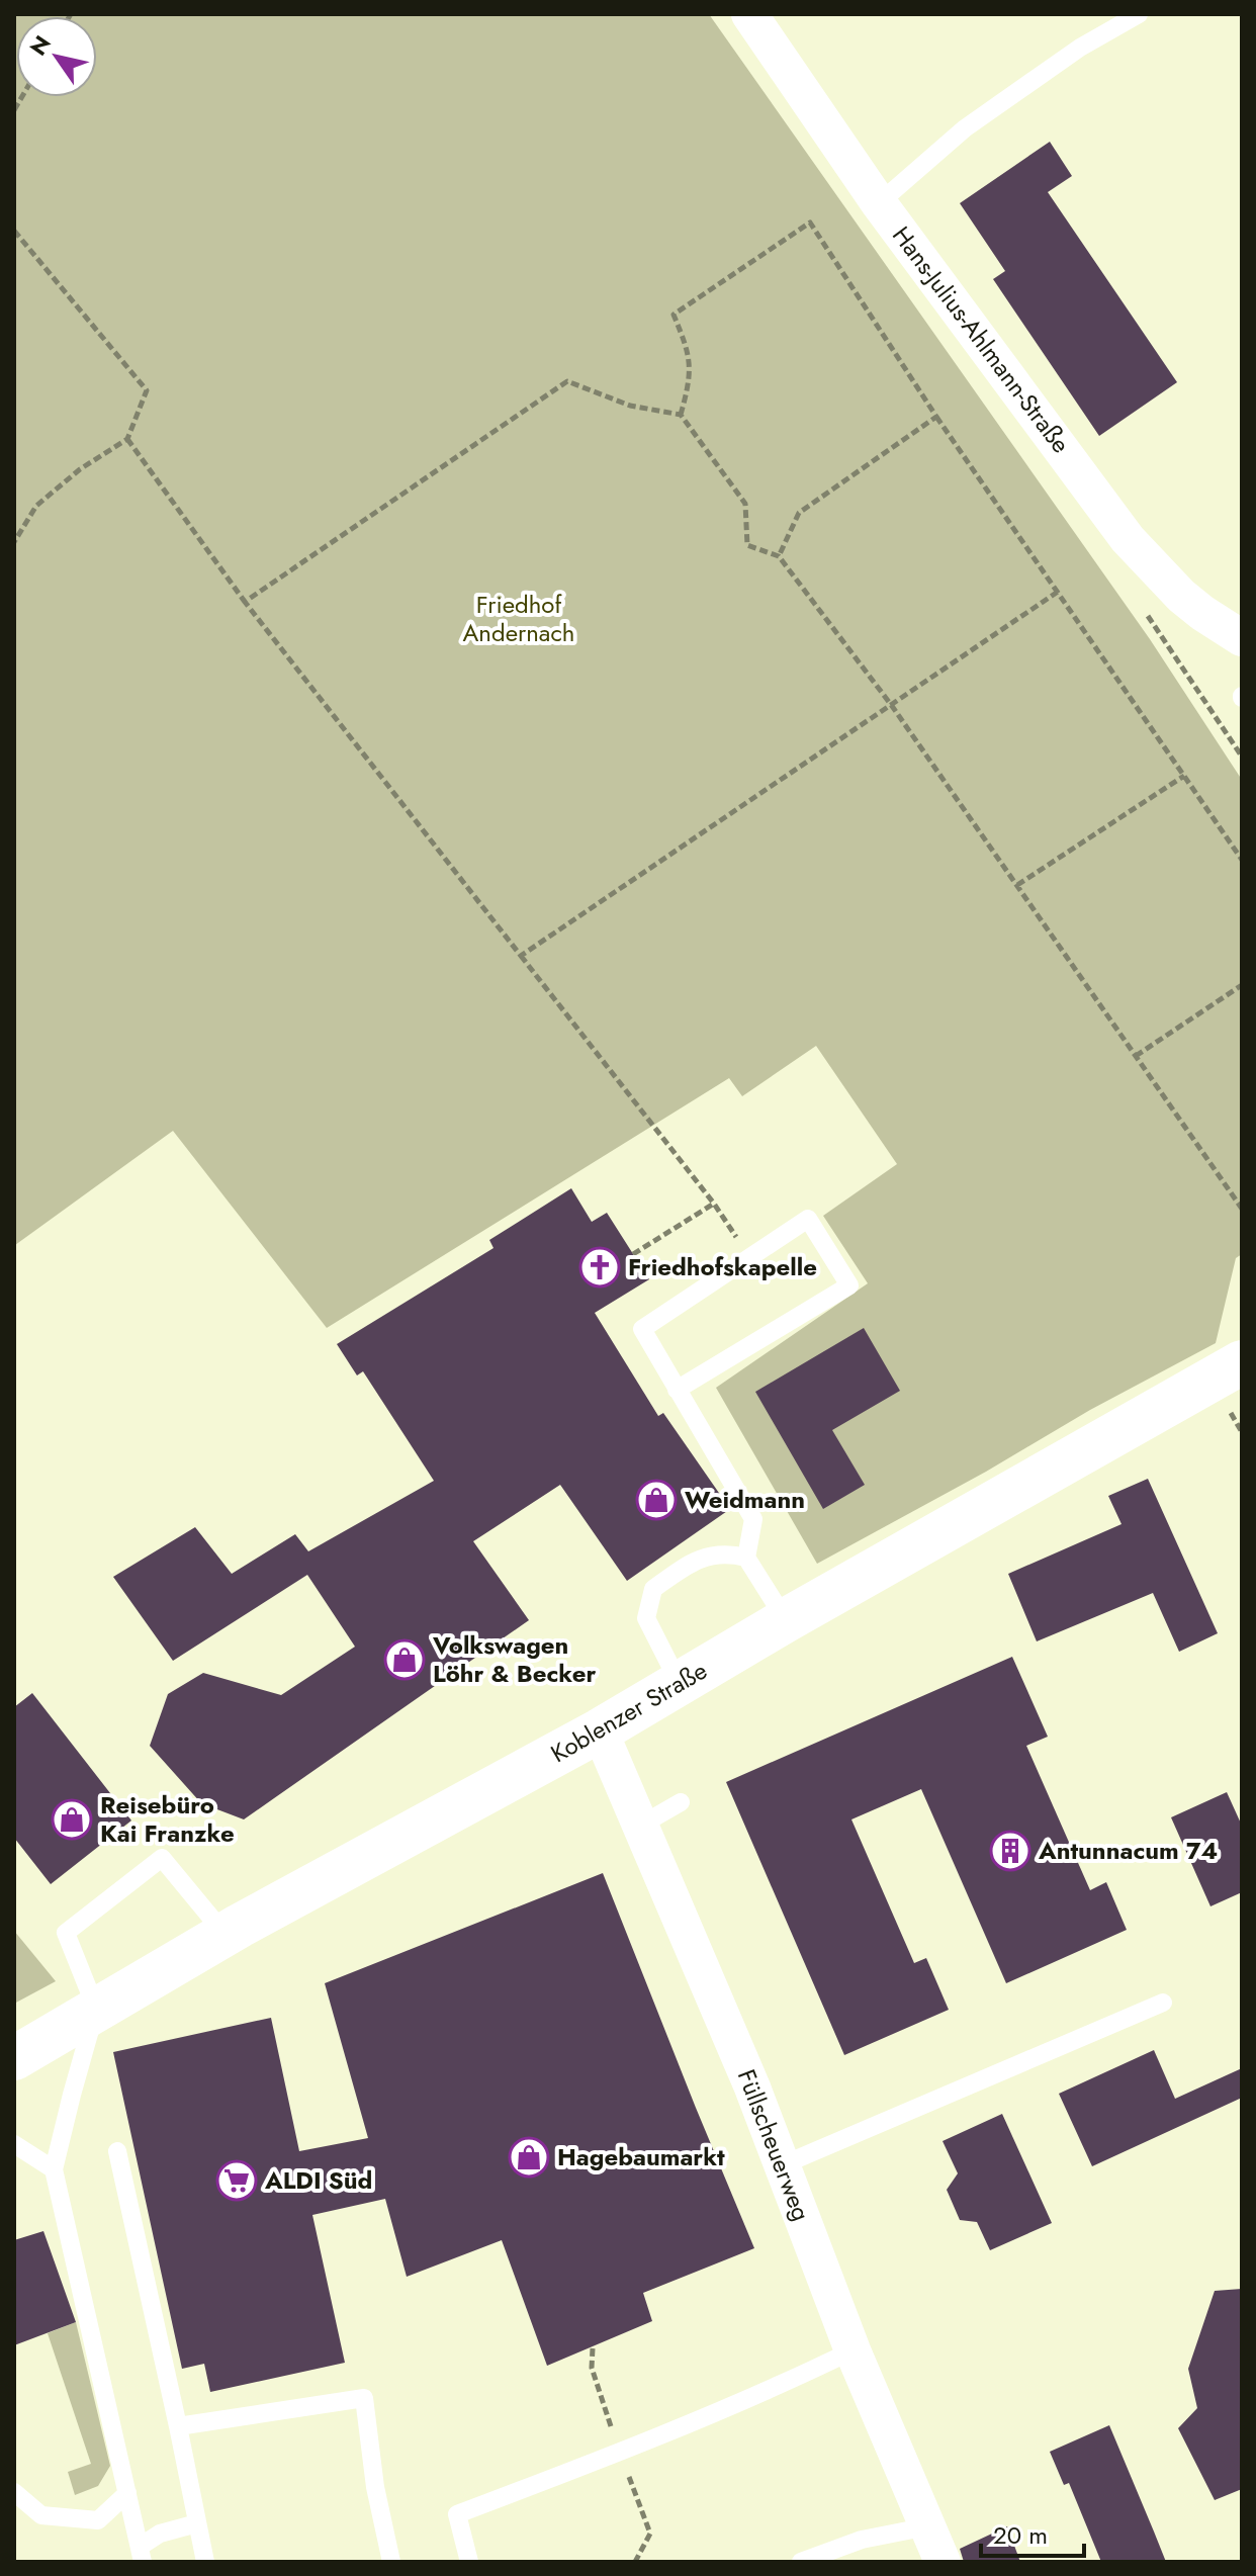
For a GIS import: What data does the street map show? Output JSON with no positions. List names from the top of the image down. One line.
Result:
{"streets":{"street":["Hans-Julius-Ahlmann-Straße","Koblenzer Straße","Füllscheuerweg"]},"crossings":[["Koblenzer Straße","Füllscheuerweg"]],"parks":["Friedhof Andernach"],"places":{"church":["Friedhofskapelle"],"shop":["Weidmann","Volkswagen Löhr & Becker","Reisebüro Kai Franzke","Hagebaumarkt"],"building":["Antunnacum 74"],"supermarket":["ALDI Süd"]},"scale_bar":"20 m","north":"top left"}
